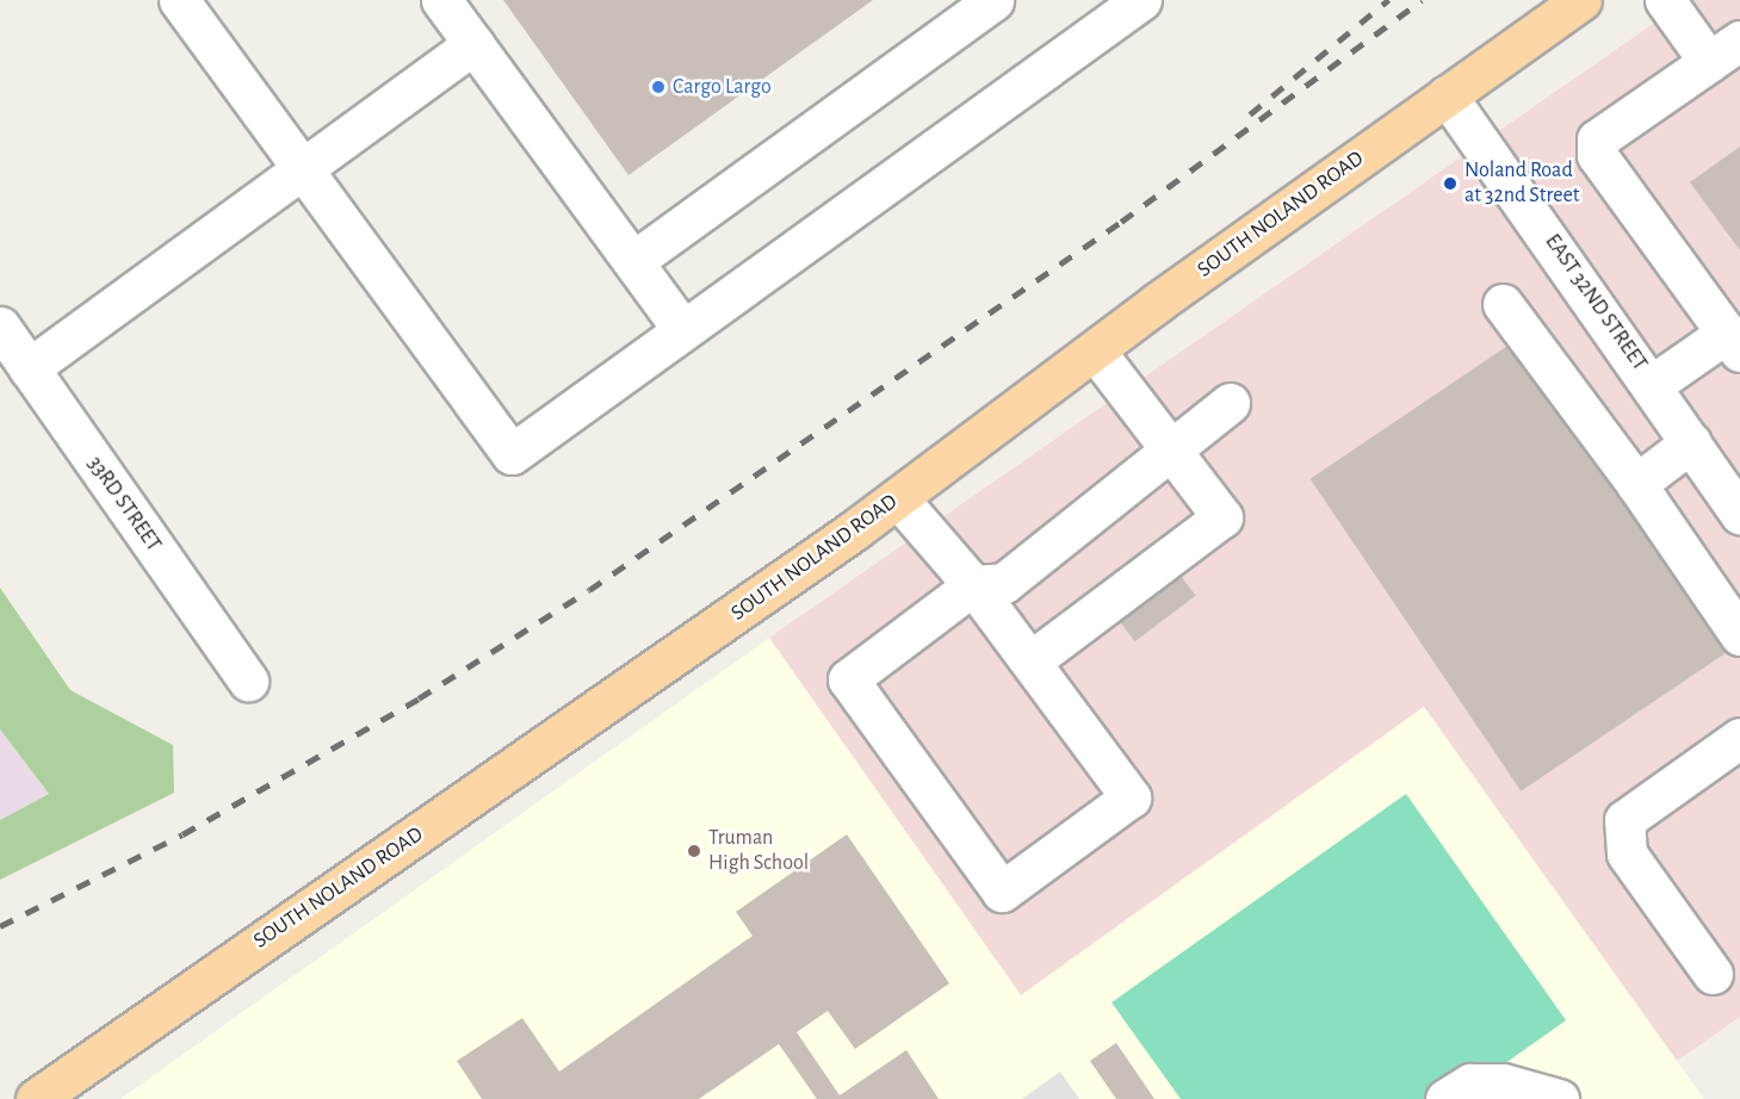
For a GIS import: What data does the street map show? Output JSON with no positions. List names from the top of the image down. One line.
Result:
{"streets":{"main road":["SOUTH NOLAND ROAD"],"street":["EAST 32ND STREET","33RD STREET"]},"crossings":[["SOUTH NOLAND ROAD","EAST 32ND STREET"]],"places":["Cargo Largo","Noland Road at 32nd Street","Truman High School"]}
